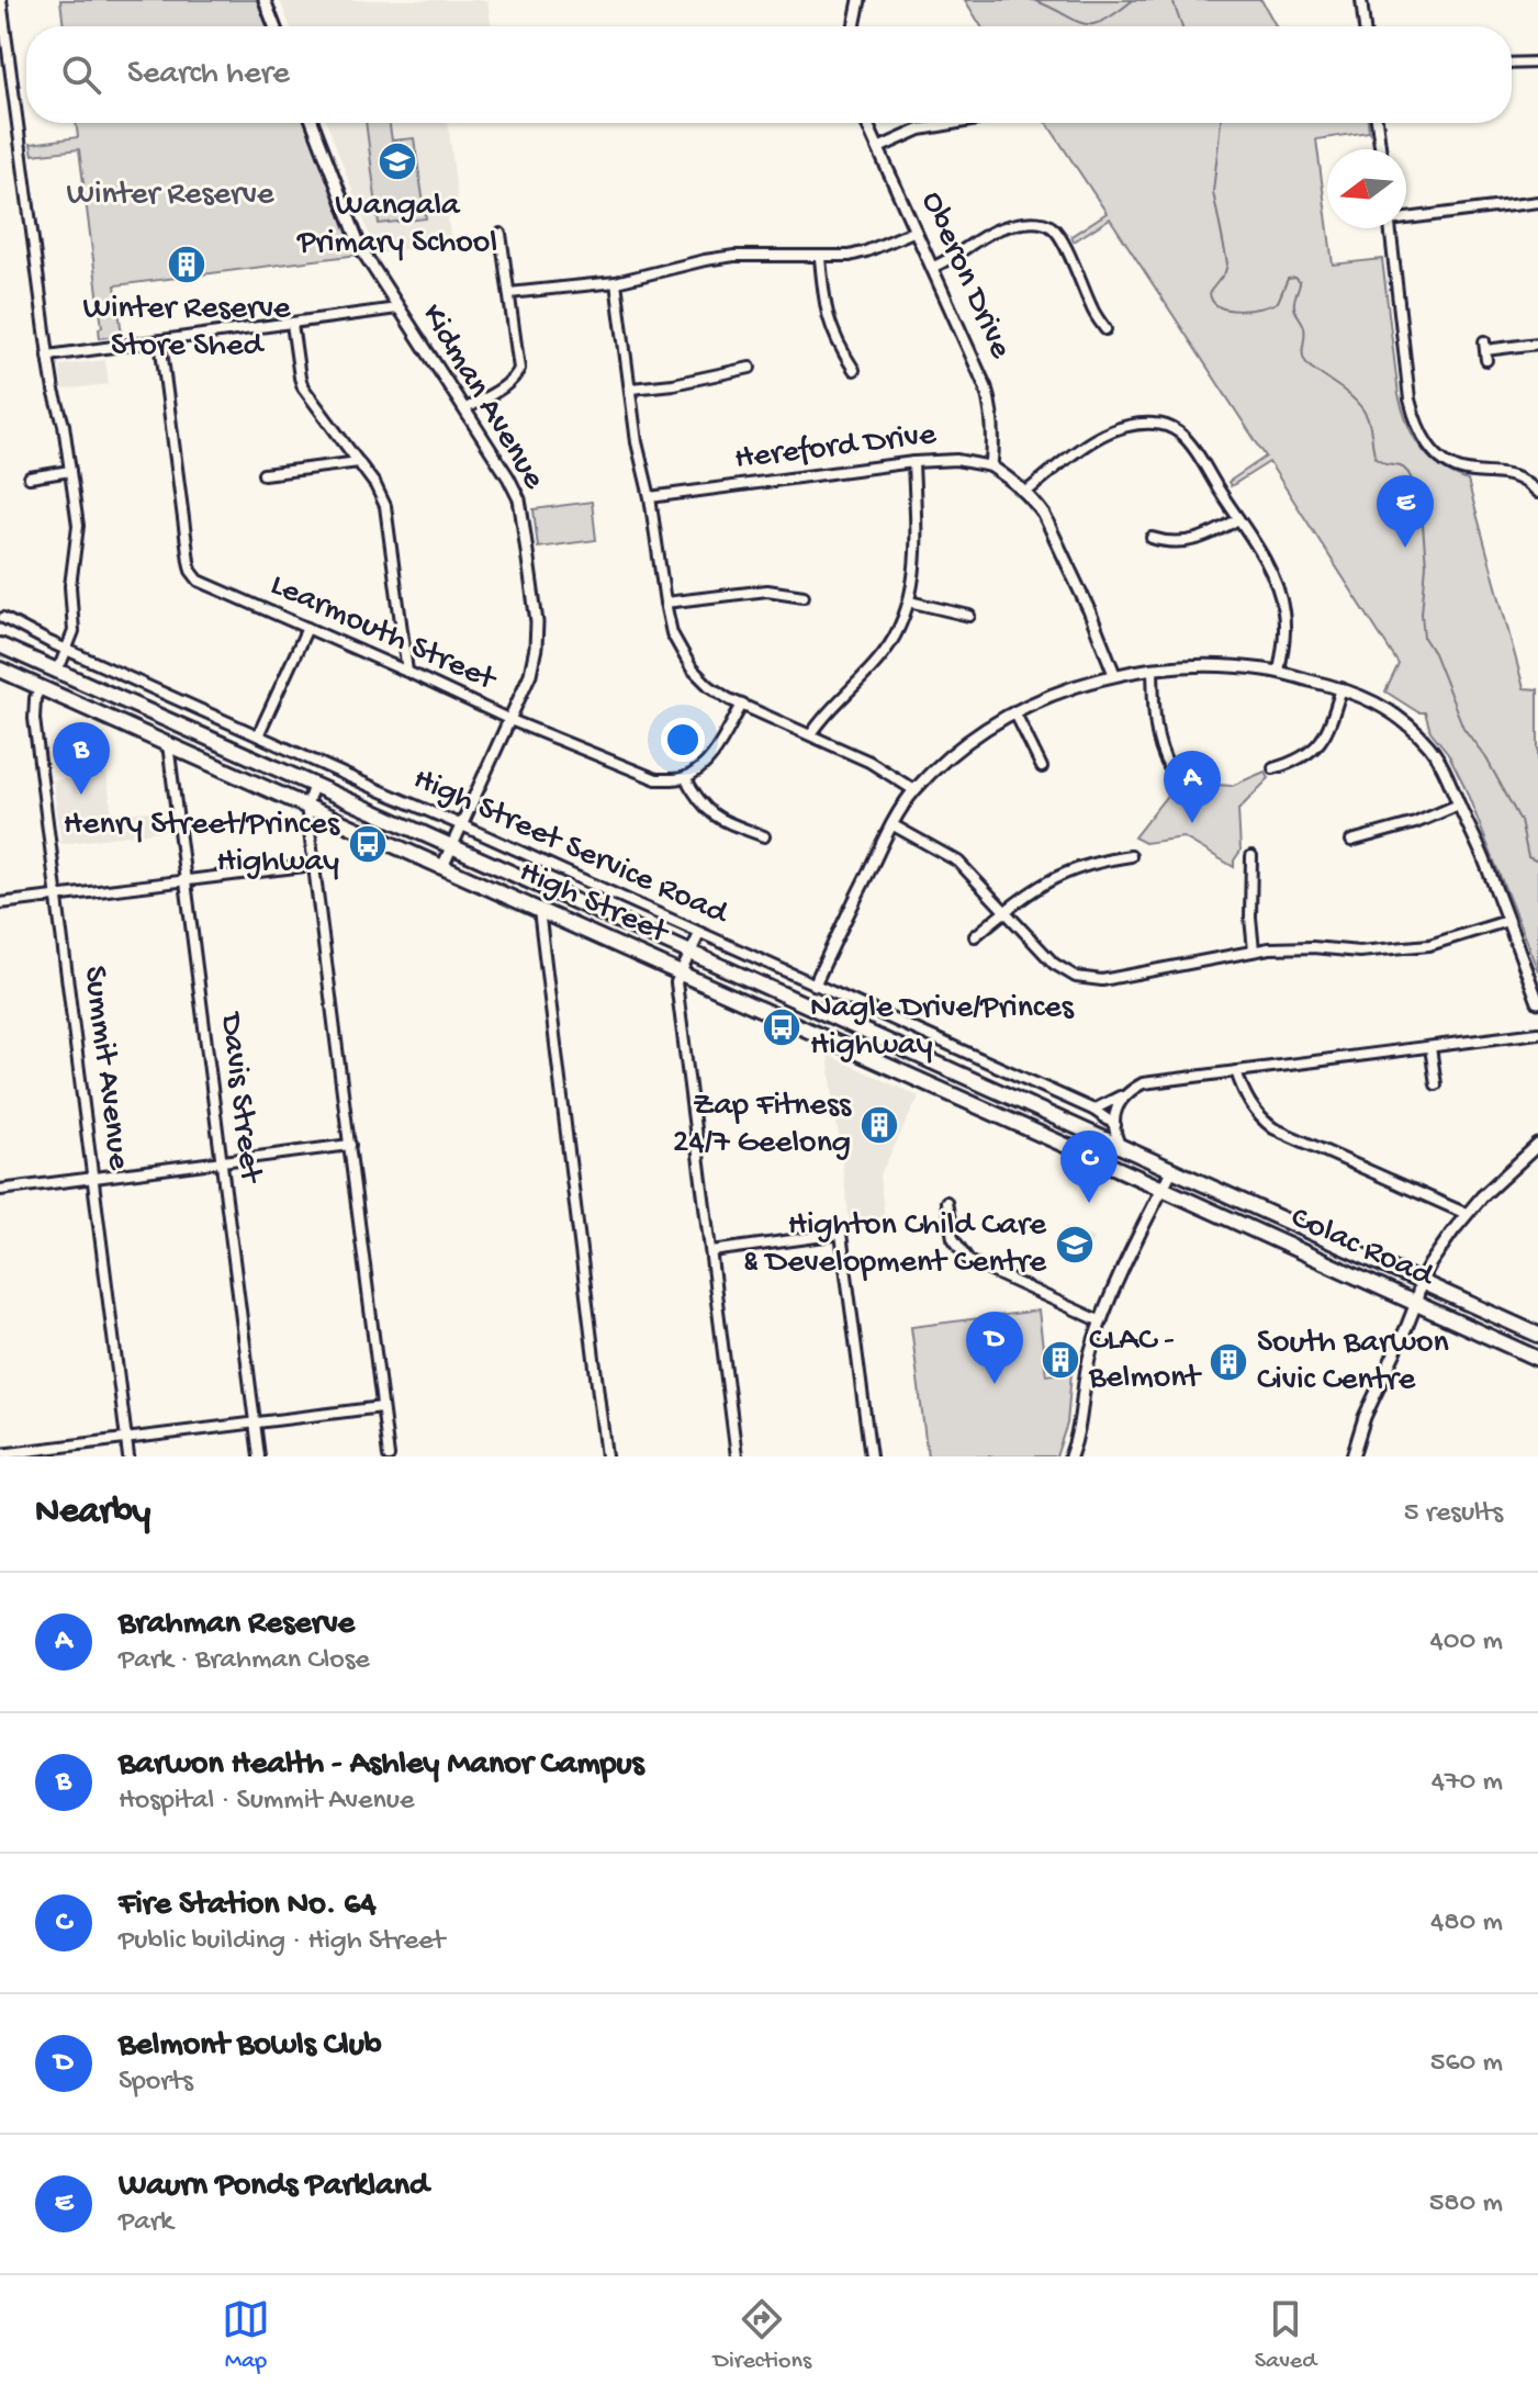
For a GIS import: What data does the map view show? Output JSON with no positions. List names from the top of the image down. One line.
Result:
{"streets":{"highway":["High Street","Colac Road"],"street":["Oberon Drive","Kidman Avenue","Hereford Drive","Learmouth Street","High Street Service Road","Summit Avenue","Davis Street"]},"crossings":[["Oberon Drive","Hereford Drive"],["Kidman Avenue","Learmouth Street"],["Kidman Avenue","High Street Service Road"],["Kidman Avenue","High Street"],["High Street Service Road","High Street"],["High Street","Summit Avenue"],["High Street","Davis Street"],["High Street","Colac Road"]],"parks":["Winter Reserve"],"places":{"school or university":["Wangala Primary School","Highton Child Care & Development Centre"],"building":["Winter Reserve Store Shed","Zap Fitness 24/7 Geelong","CLAC - Belmont","South Barwon Civic Centre"],"bus stop":["Henry Street/Princes Highway","Nagle Drive/Princes Highway"]},"north":"left","page":{"search":"Search here","pins":["E","B","A","C","D"],"heading":["Nearby","5 results"],"list":[{"mark":"A","name":"Brahman Reserve","note":"Park · Brahman Close","value":"400 m"},{"mark":"B","name":"Barwon Health - Ashley Manor Campus","note":"Hospital · Summit Avenue","value":"470 m"},{"mark":"C","name":"Fire Station No. 64","note":"Public building · High Street","value":"480 m"},{"mark":"D","name":"Belmont Bowls Club","note":"Sports","value":"560 m"},{"mark":"E","name":"Waurn Ponds Parkland","note":"Park","value":"580 m"}],"nav":["Map","Directions","Saved"]}}
